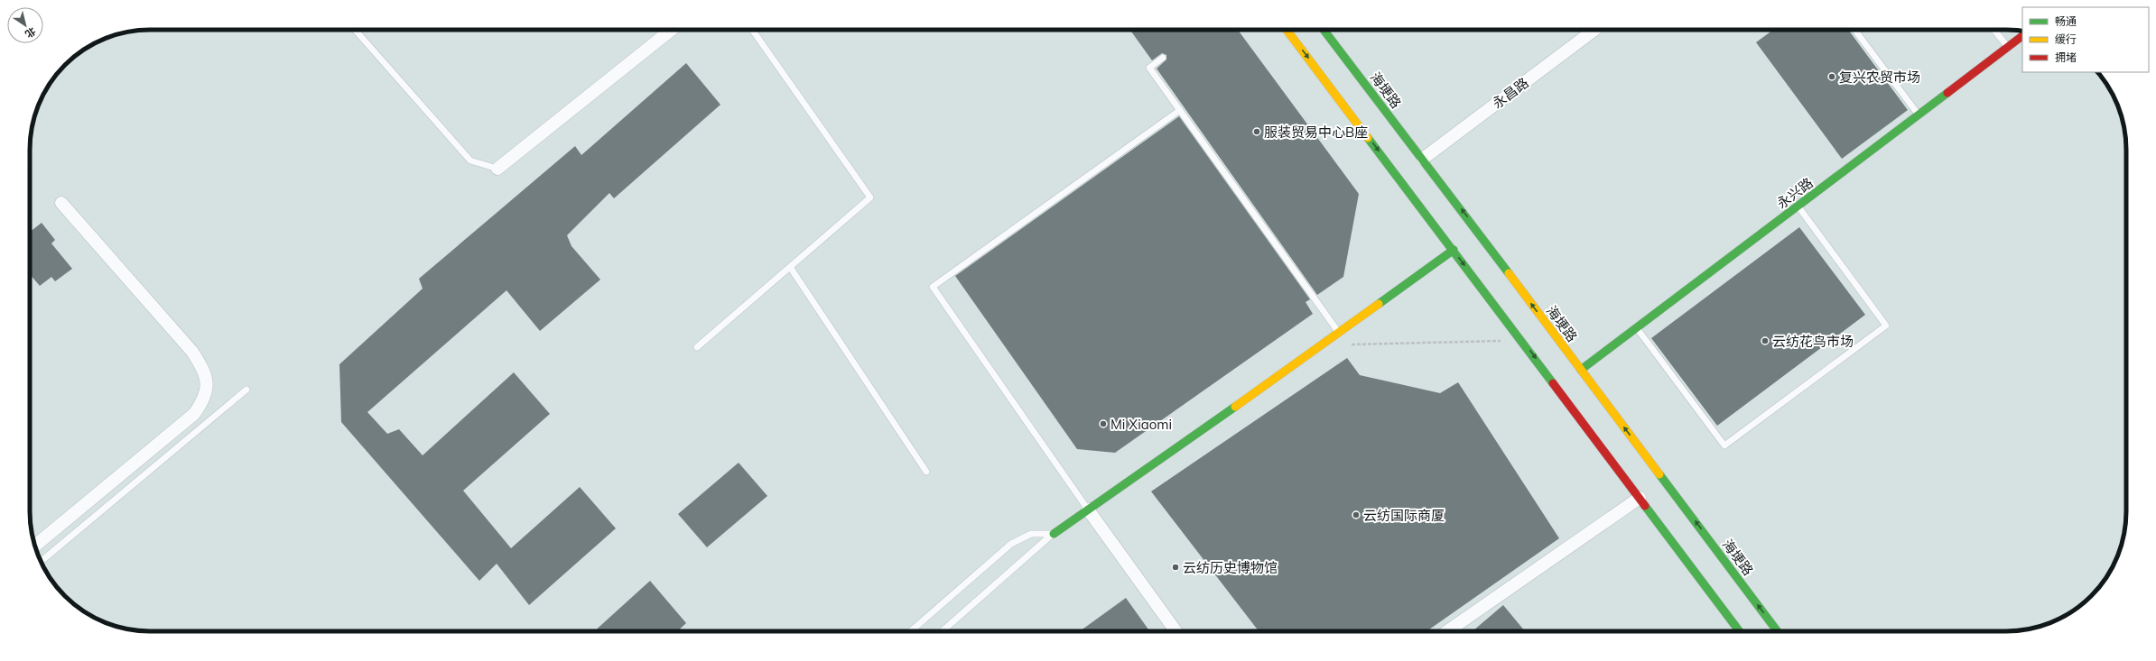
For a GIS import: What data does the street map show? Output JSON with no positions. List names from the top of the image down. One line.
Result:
{"streets":{"main road":["海埂路","永兴路"],"street":["永昌路"]},"crossings":[["海埂路","永昌路"],["海埂路","永兴路"]],"places":["复兴农贸市场","服装贸易中心B座","云纺花鸟市场","Mi Xiaomi","云纺国际商厦","云纺历史博物馆"],"legend":["畅通","缓行","拥堵"],"north":"bottom right"}
